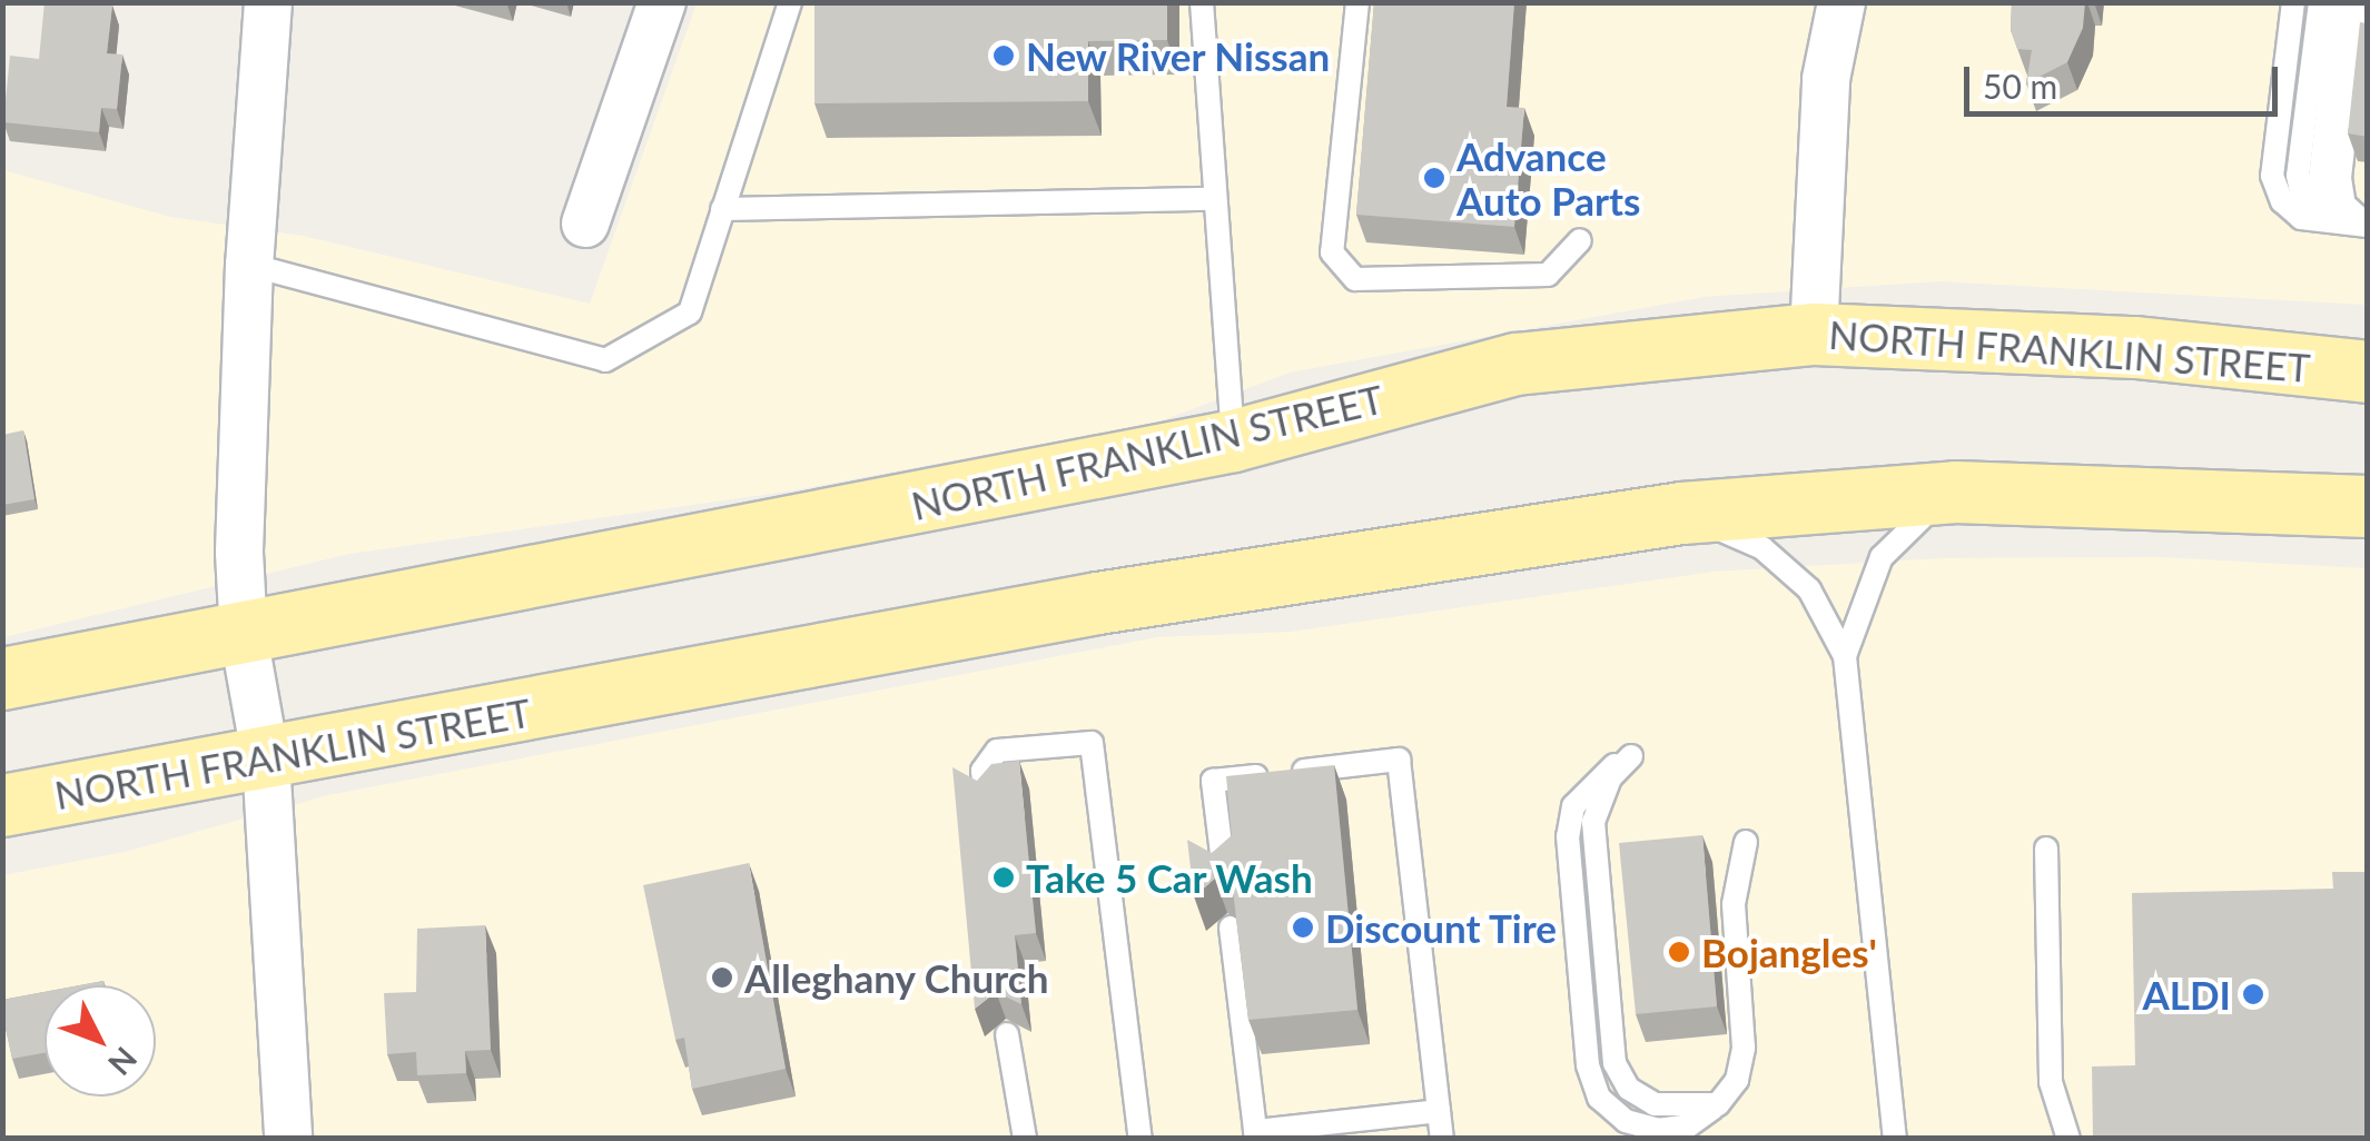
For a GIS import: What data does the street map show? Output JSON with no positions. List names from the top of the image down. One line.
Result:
{"streets":{"main road":["NORTH FRANKLIN STREET"]},"places":["New River Nissan","Advance Auto Parts","Take 5 Car Wash","Discount Tire","Bojangles'","Alleghany Church","ALDI"],"scale_bar":"50 m","north":"bottom right"}
